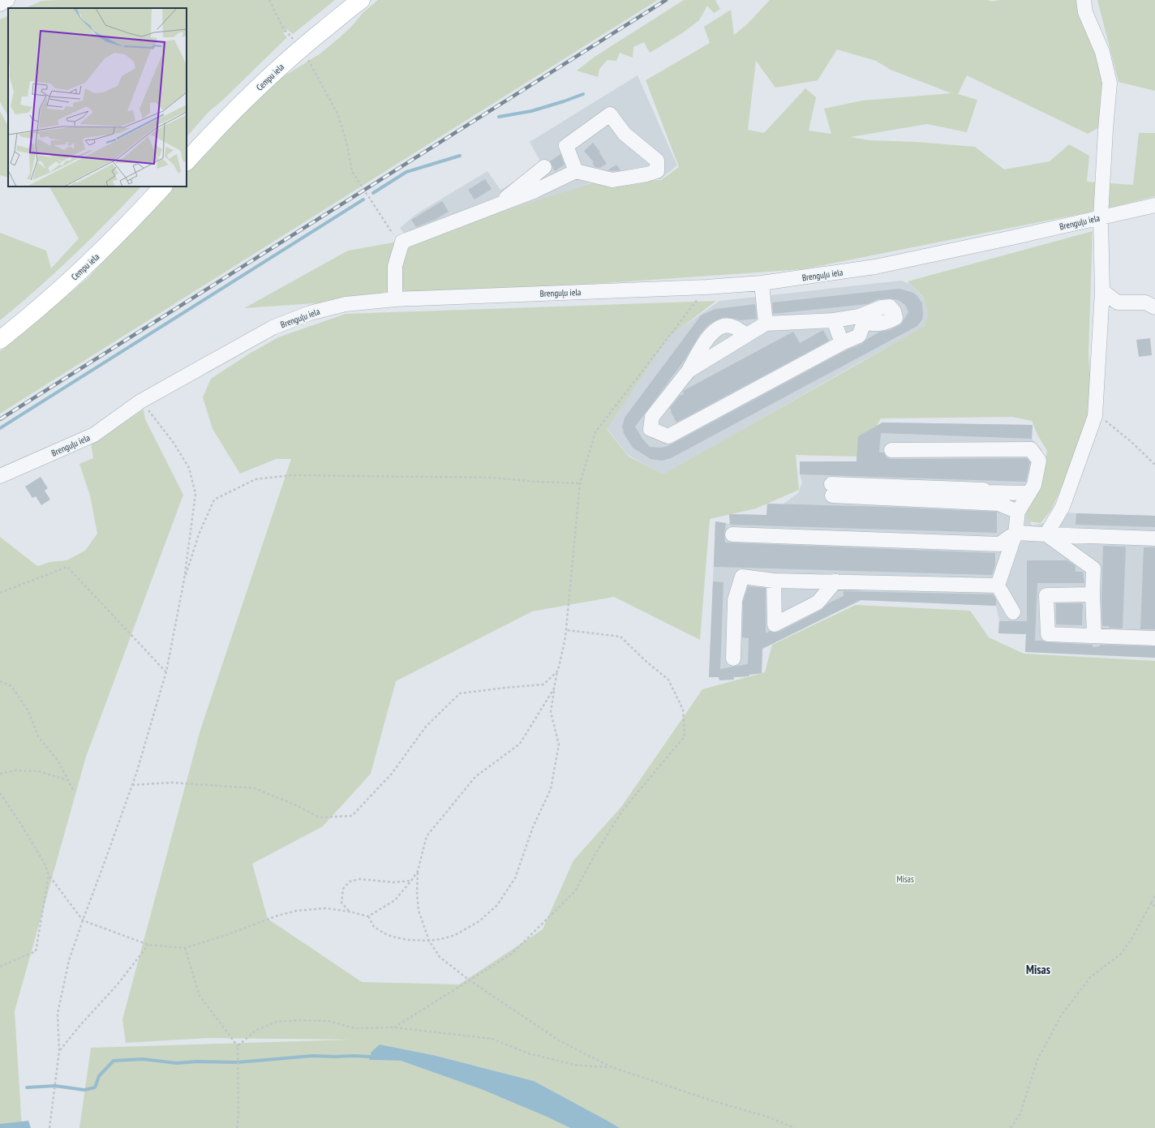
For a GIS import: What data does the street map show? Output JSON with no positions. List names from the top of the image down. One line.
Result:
{"streets":{"main road":["Cempu iela"],"street":["Brenguļu iela"]},"districts":["Misas"],"parks":["Misas"]}
